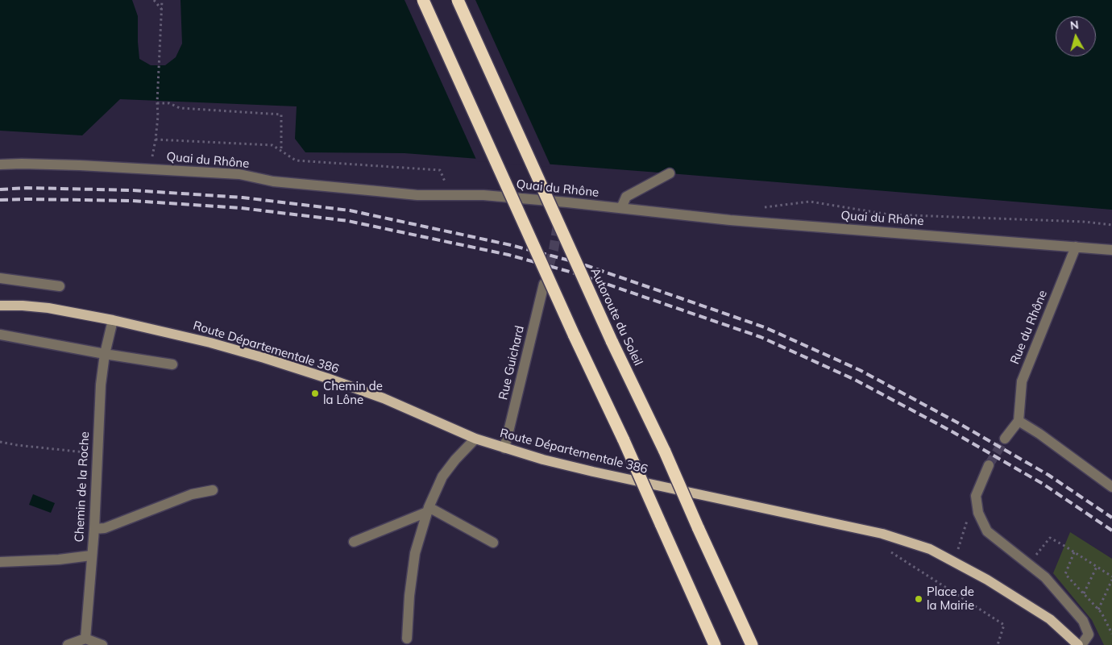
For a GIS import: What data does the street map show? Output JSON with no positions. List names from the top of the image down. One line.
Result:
{"streets":{"highway":["Autoroute du Soleil"],"main road":["Route Départementale 386"],"street":["Quai du Rhône","Rue du Rhône","Rue Guichard","Chemin de la Roche"]},"crossings":[["Quai du Rhône","Rue du Rhône"],["Route Départementale 386","Rue Guichard"],["Route Départementale 386","Chemin de la Roche"]],"places":["Chemin de la Lône","Place de la Mairie"],"north":"top"}
